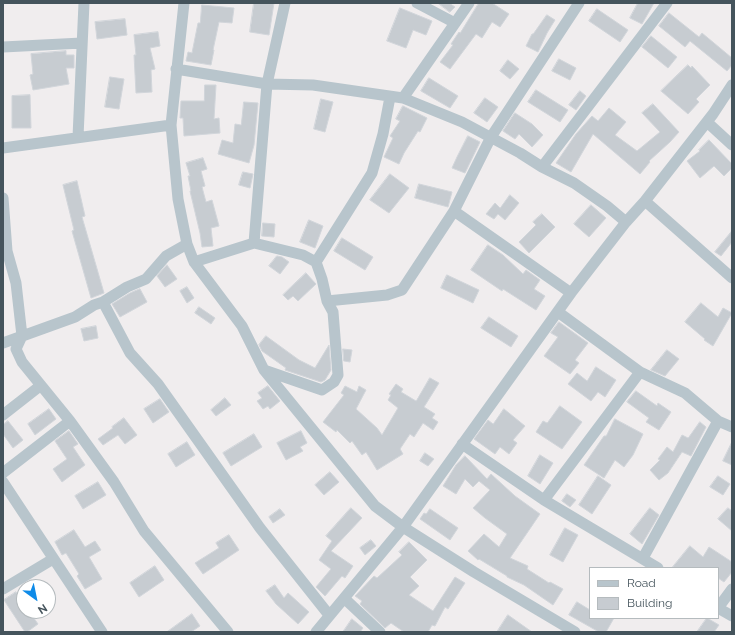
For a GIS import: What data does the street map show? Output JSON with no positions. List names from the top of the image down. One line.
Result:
{"legend":["Road","Building"],"north":"bottom right"}
